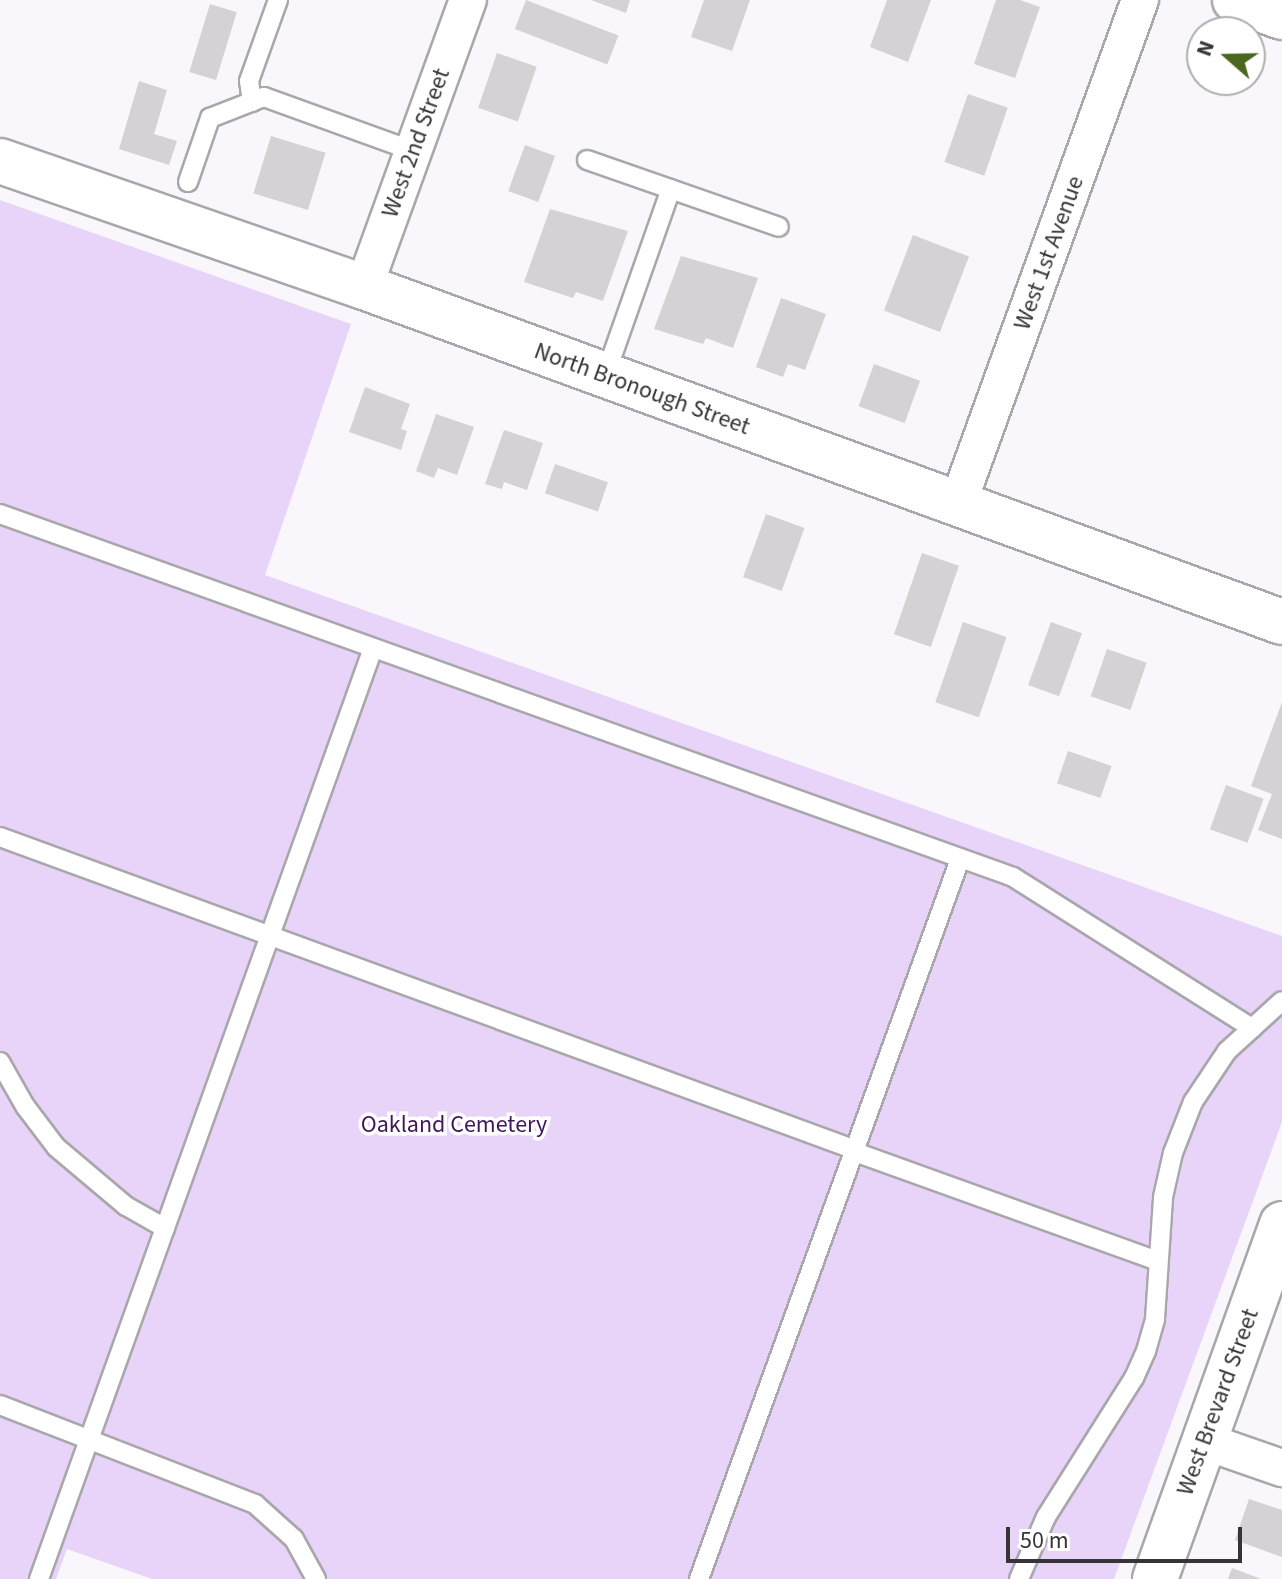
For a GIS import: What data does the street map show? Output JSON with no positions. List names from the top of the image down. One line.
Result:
{"streets":{"main road":["North Bronough Street","West Brevard Street"],"street":["West 2nd Street","West 1st Avenue"]},"crossings":[["West 2nd Street","North Bronough Street"],["West 1st Avenue","North Bronough Street"]],"parks":["Oakland Cemetery"],"scale_bar":"50 m","north":"left"}
